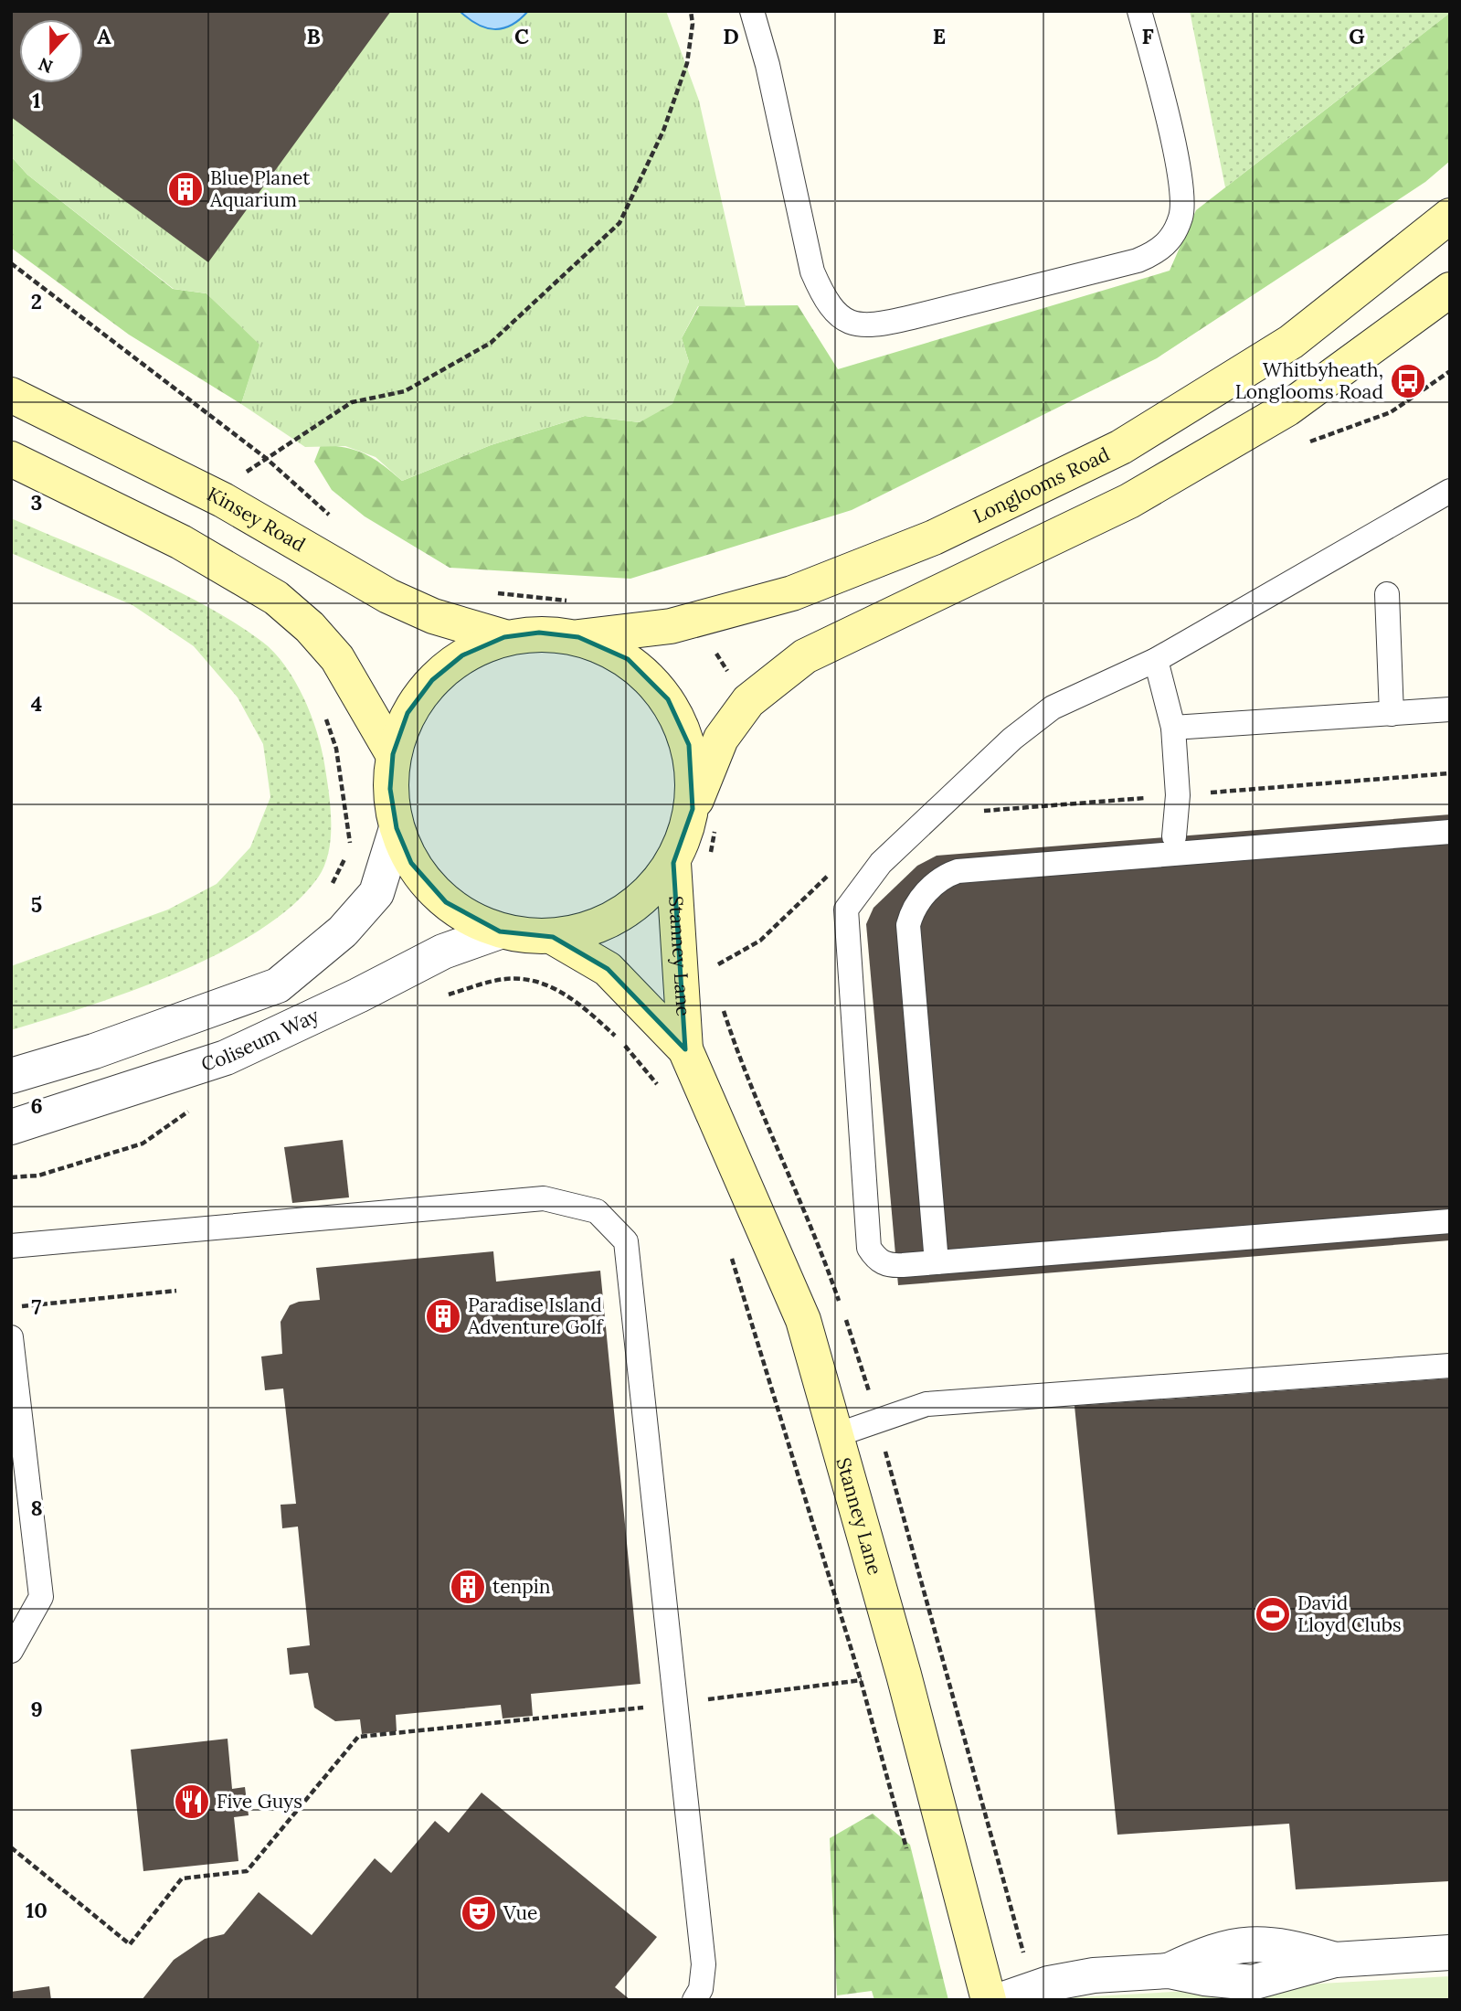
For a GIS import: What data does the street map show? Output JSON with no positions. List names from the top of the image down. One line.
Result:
{"streets":{"main road":["Longlooms Road","Kinsey Road","Stanney Lane"],"street":["Coliseum Way"]},"places":{"building":["Blue Planet Aquarium","Paradise Island Adventure Golf","tenpin"],"bus stop":["Whitbyheath, Longlooms Road"],"sports":["David Lloyd Clubs"],"restaurant":["Five Guys"],"theatre":["Vue"]},"north":"bottom","grid":{"columns":["A","B","C","D","E","F","G"],"rows":["1","2","3","4","5","6","7","8","9","10"]}}
